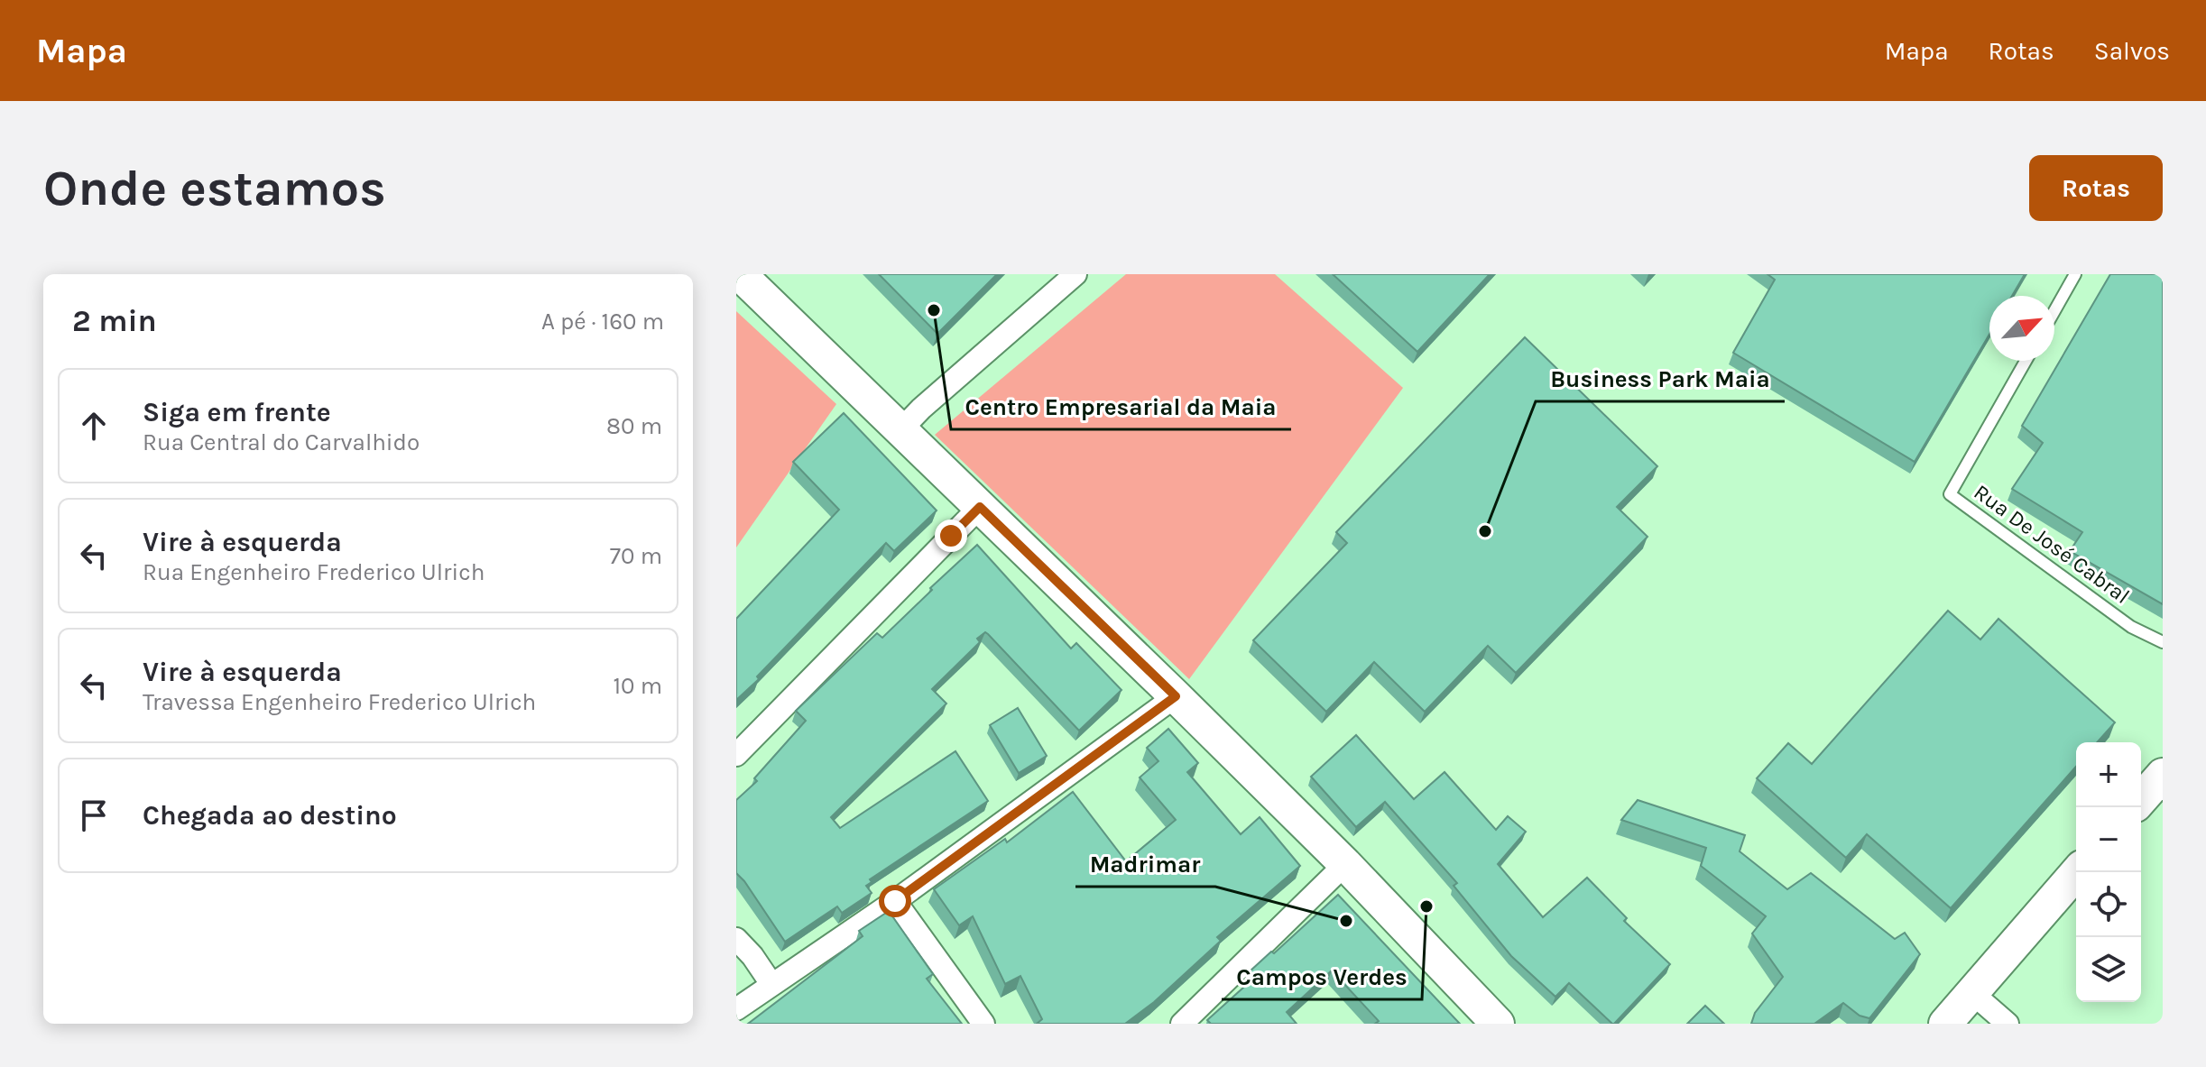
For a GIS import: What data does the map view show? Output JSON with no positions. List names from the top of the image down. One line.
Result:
{"streets":{"lane":["Rua De José Cabral"]},"places":["Centro Empresarial da Maia","Business Park Maia","Campos Verdes","Madrimar"],"north":"top right","page":{"header":"Mapa","nav":["Mapa","Rotas","Salvos"],"buttons":"Rotas","title":"Onde estamos","heading":["2 min","A pé · 160 m"],"list":[["Siga em frente","Rua Central do Carvalhido","80 m"],["Vire à esquerda","Rua Engenheiro Frederico Ulrich","70 m"],["Vire à esquerda","Travessa Engenheiro Frederico Ulrich","10 m"],"Chegada ao destino"],"map_buttons":["+","−"]}}
